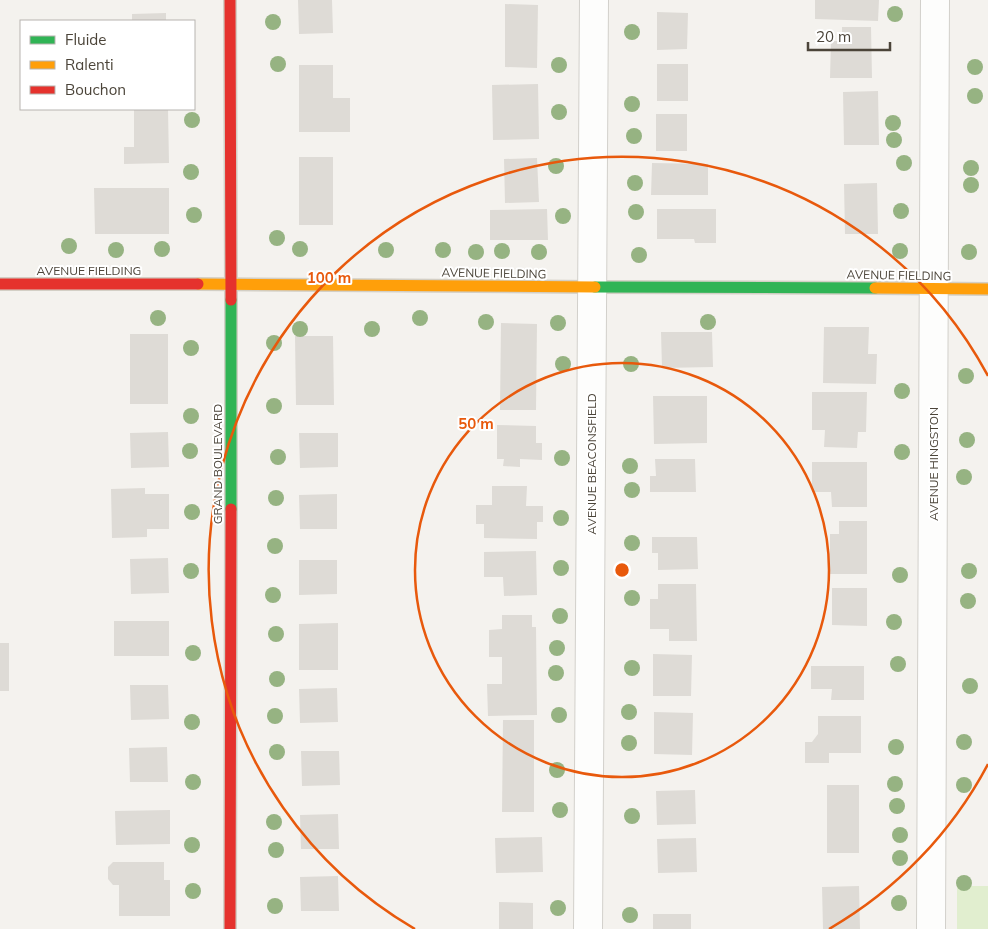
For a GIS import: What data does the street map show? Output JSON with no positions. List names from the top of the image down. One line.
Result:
{"streets":{"street":["AVENUE FIELDING","GRAND BOULEVARD","AVENUE BEACONSFIELD","AVENUE HINGSTON"]},"crossings":[["AVENUE FIELDING","GRAND BOULEVARD"],["AVENUE FIELDING","AVENUE BEACONSFIELD"],["AVENUE FIELDING","AVENUE HINGSTON"]],"legend":["Fluide","Ralenti","Bouchon"],"scale_bar":"20 m","rings":["100 m","50 m"]}
